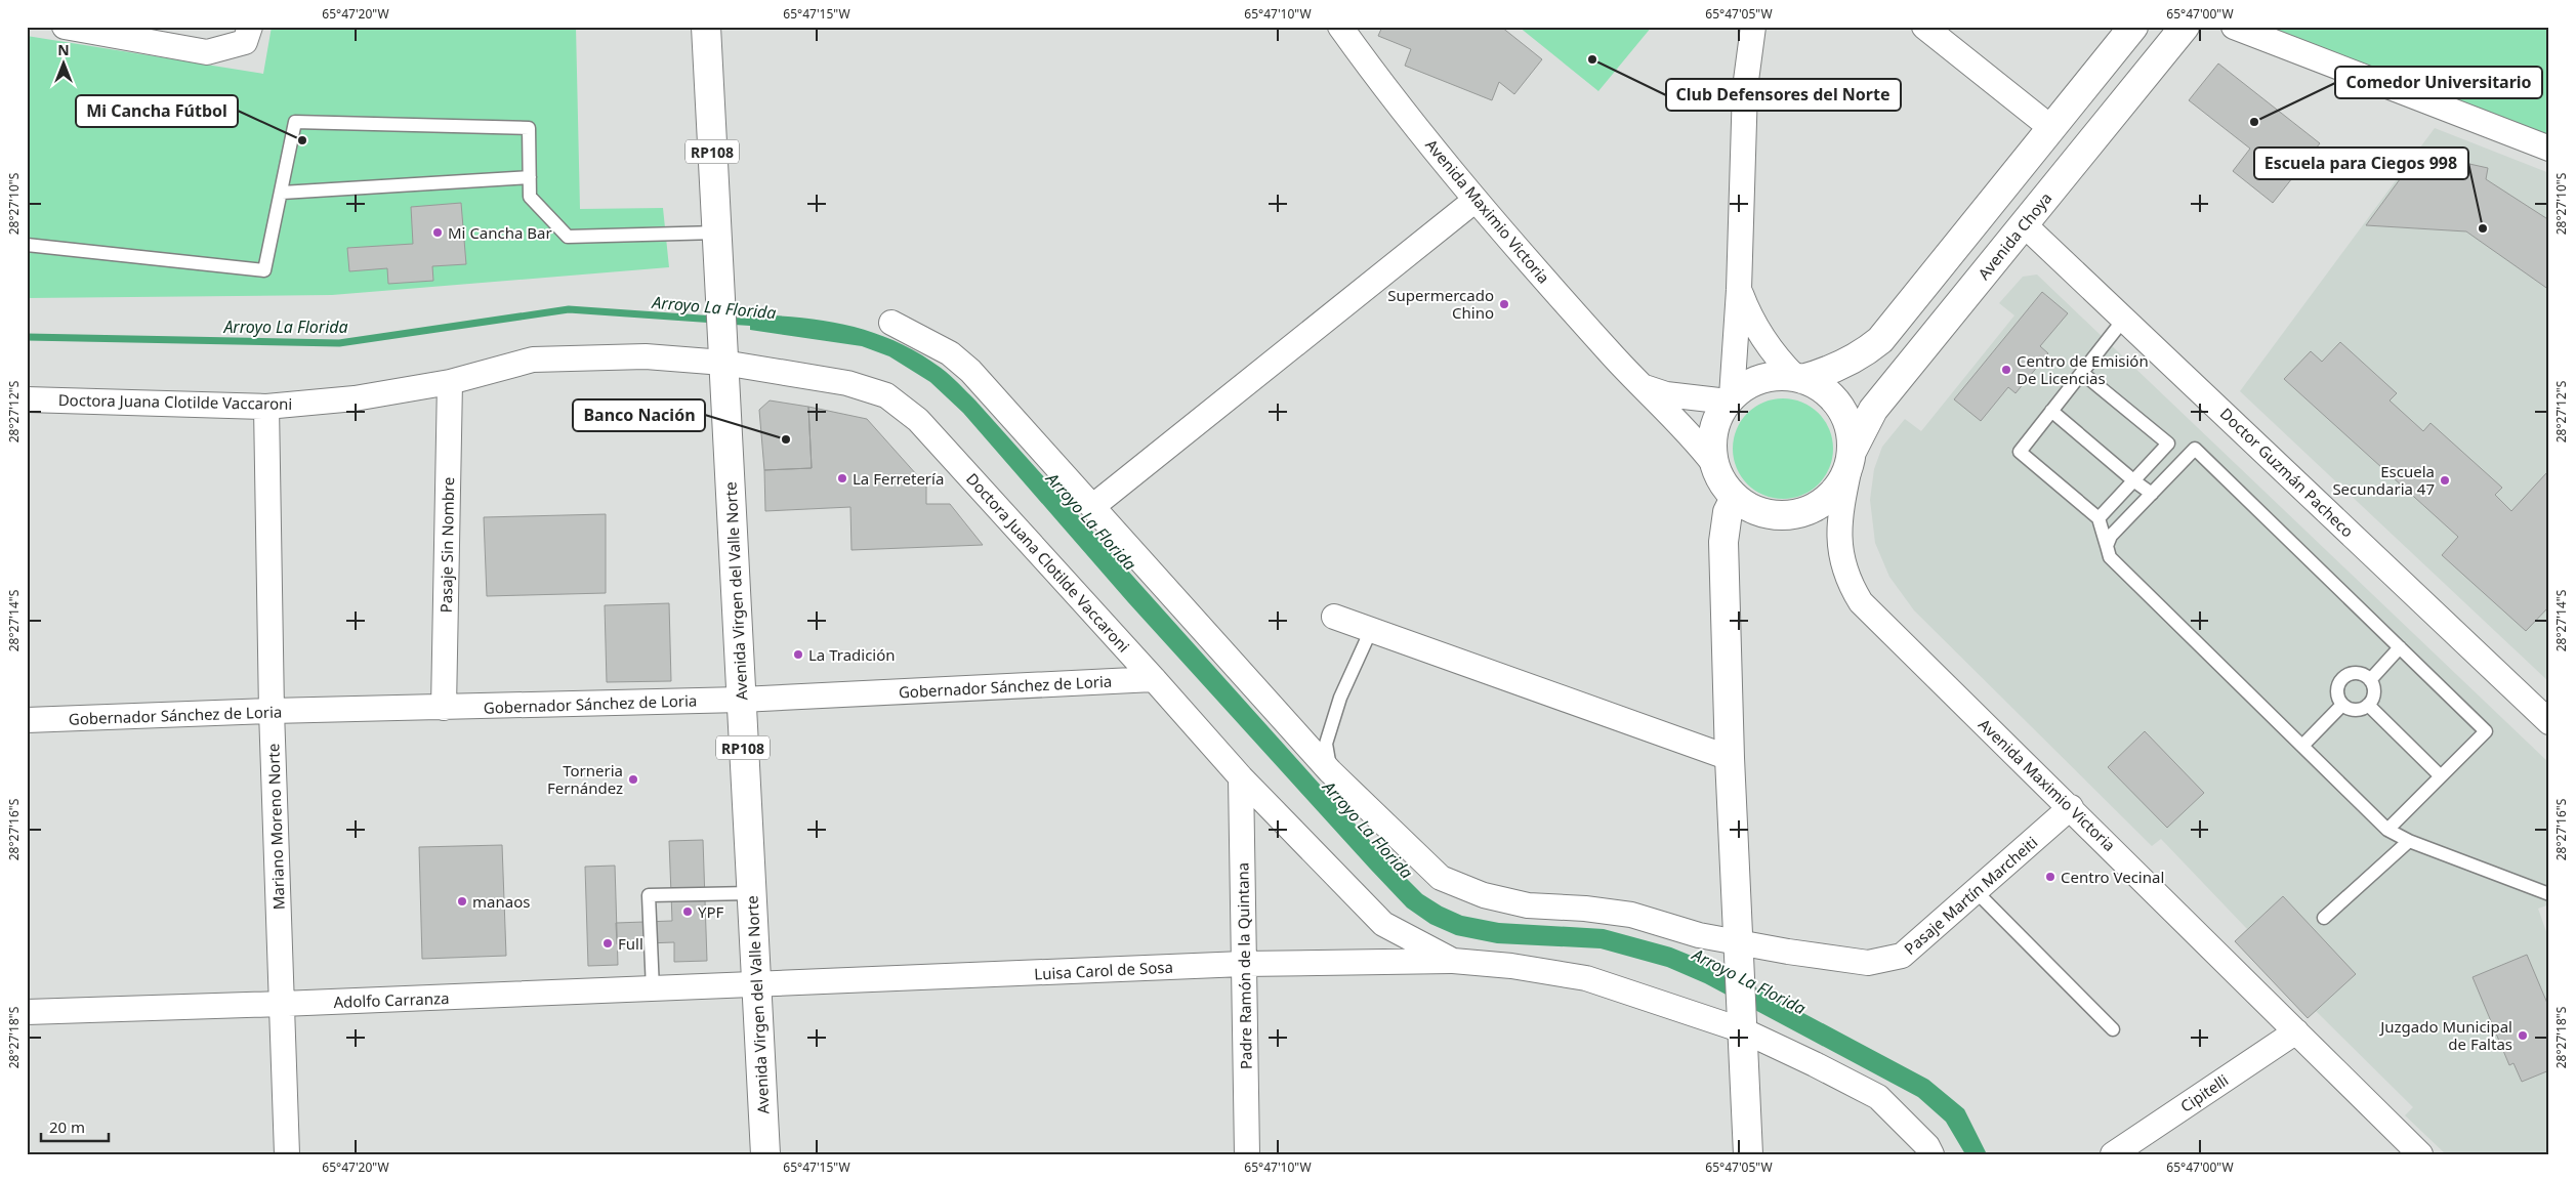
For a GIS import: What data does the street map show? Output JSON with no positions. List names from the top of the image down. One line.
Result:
{"streets":{"main road":["RP108","Avenida Choya","Avenida Virgen del Valle Norte"],"street":["Avenida Maximio Victoria","Doctora Juana Clotilde Vaccaroni","Doctor Guzmán Pacheco","Pasaje Sin Nombre","Gobernador Sánchez de Loria","Mariano Moreno Norte","Pasaje Martín Marcheiti","Padre Ramón de la Quintana","Luisa Carol de Sosa","Adolfo Carranza","Cipitelli"]},"crossings":[["Avenida Maximio Victoria","Avenida Choya"],["Avenida Maximio Victoria","Pasaje Martín Marcheiti"],["Avenida Maximio Victoria","Cipitelli"],["Avenida Choya","Doctor Guzmán Pacheco"],["Doctora Juana Clotilde Vaccaroni","Pasaje Sin Nombre"],["Doctora Juana Clotilde Vaccaroni","Avenida Virgen del Valle Norte"],["Doctora Juana Clotilde Vaccaroni","Gobernador Sánchez de Loria"],["Doctora Juana Clotilde Vaccaroni","Mariano Moreno Norte"],["Doctora Juana Clotilde Vaccaroni","Padre Ramón de la Quintana"],["Doctora Juana Clotilde Vaccaroni","Luisa Carol de Sosa"],["Pasaje Sin Nombre","Gobernador Sánchez de Loria"],["Avenida Virgen del Valle Norte","Gobernador Sánchez de Loria"],["Avenida Virgen del Valle Norte","Luisa Carol de Sosa"],["Avenida Virgen del Valle Norte","Adolfo Carranza"],["Gobernador Sánchez de Loria","Mariano Moreno Norte"],["Mariano Moreno Norte","Adolfo Carranza"],["Padre Ramón de la Quintana","Luisa Carol de Sosa"],["Luisa Carol de Sosa","Adolfo Carranza"]],"water":["Arroyo La Florida"],"places":["Club Defensores del Norte","Comedor Universitario","Mi Cancha Fútbol","Escuela para Ciegos 998","Mi Cancha Bar","Supermercado Chino","Centro de Emisión De Licencias","Banco Nación","La Ferretería","Escuela Secundaria 47","La Tradición","Torneria Fernández","Centro Vecinal","manaos","YPF","Full","Juzgado Municipal de Faltas"],"scale_bar":"20 m","north":"top","coordinates":["65°47'20\"W","65°47'15\"W","65°47'10\"W","65°47'05\"W","65°47'00\"W","28°27'10\"S","28°27'12\"S","28°27'14\"S","28°27'16\"S","28°27'18\"S"]}
